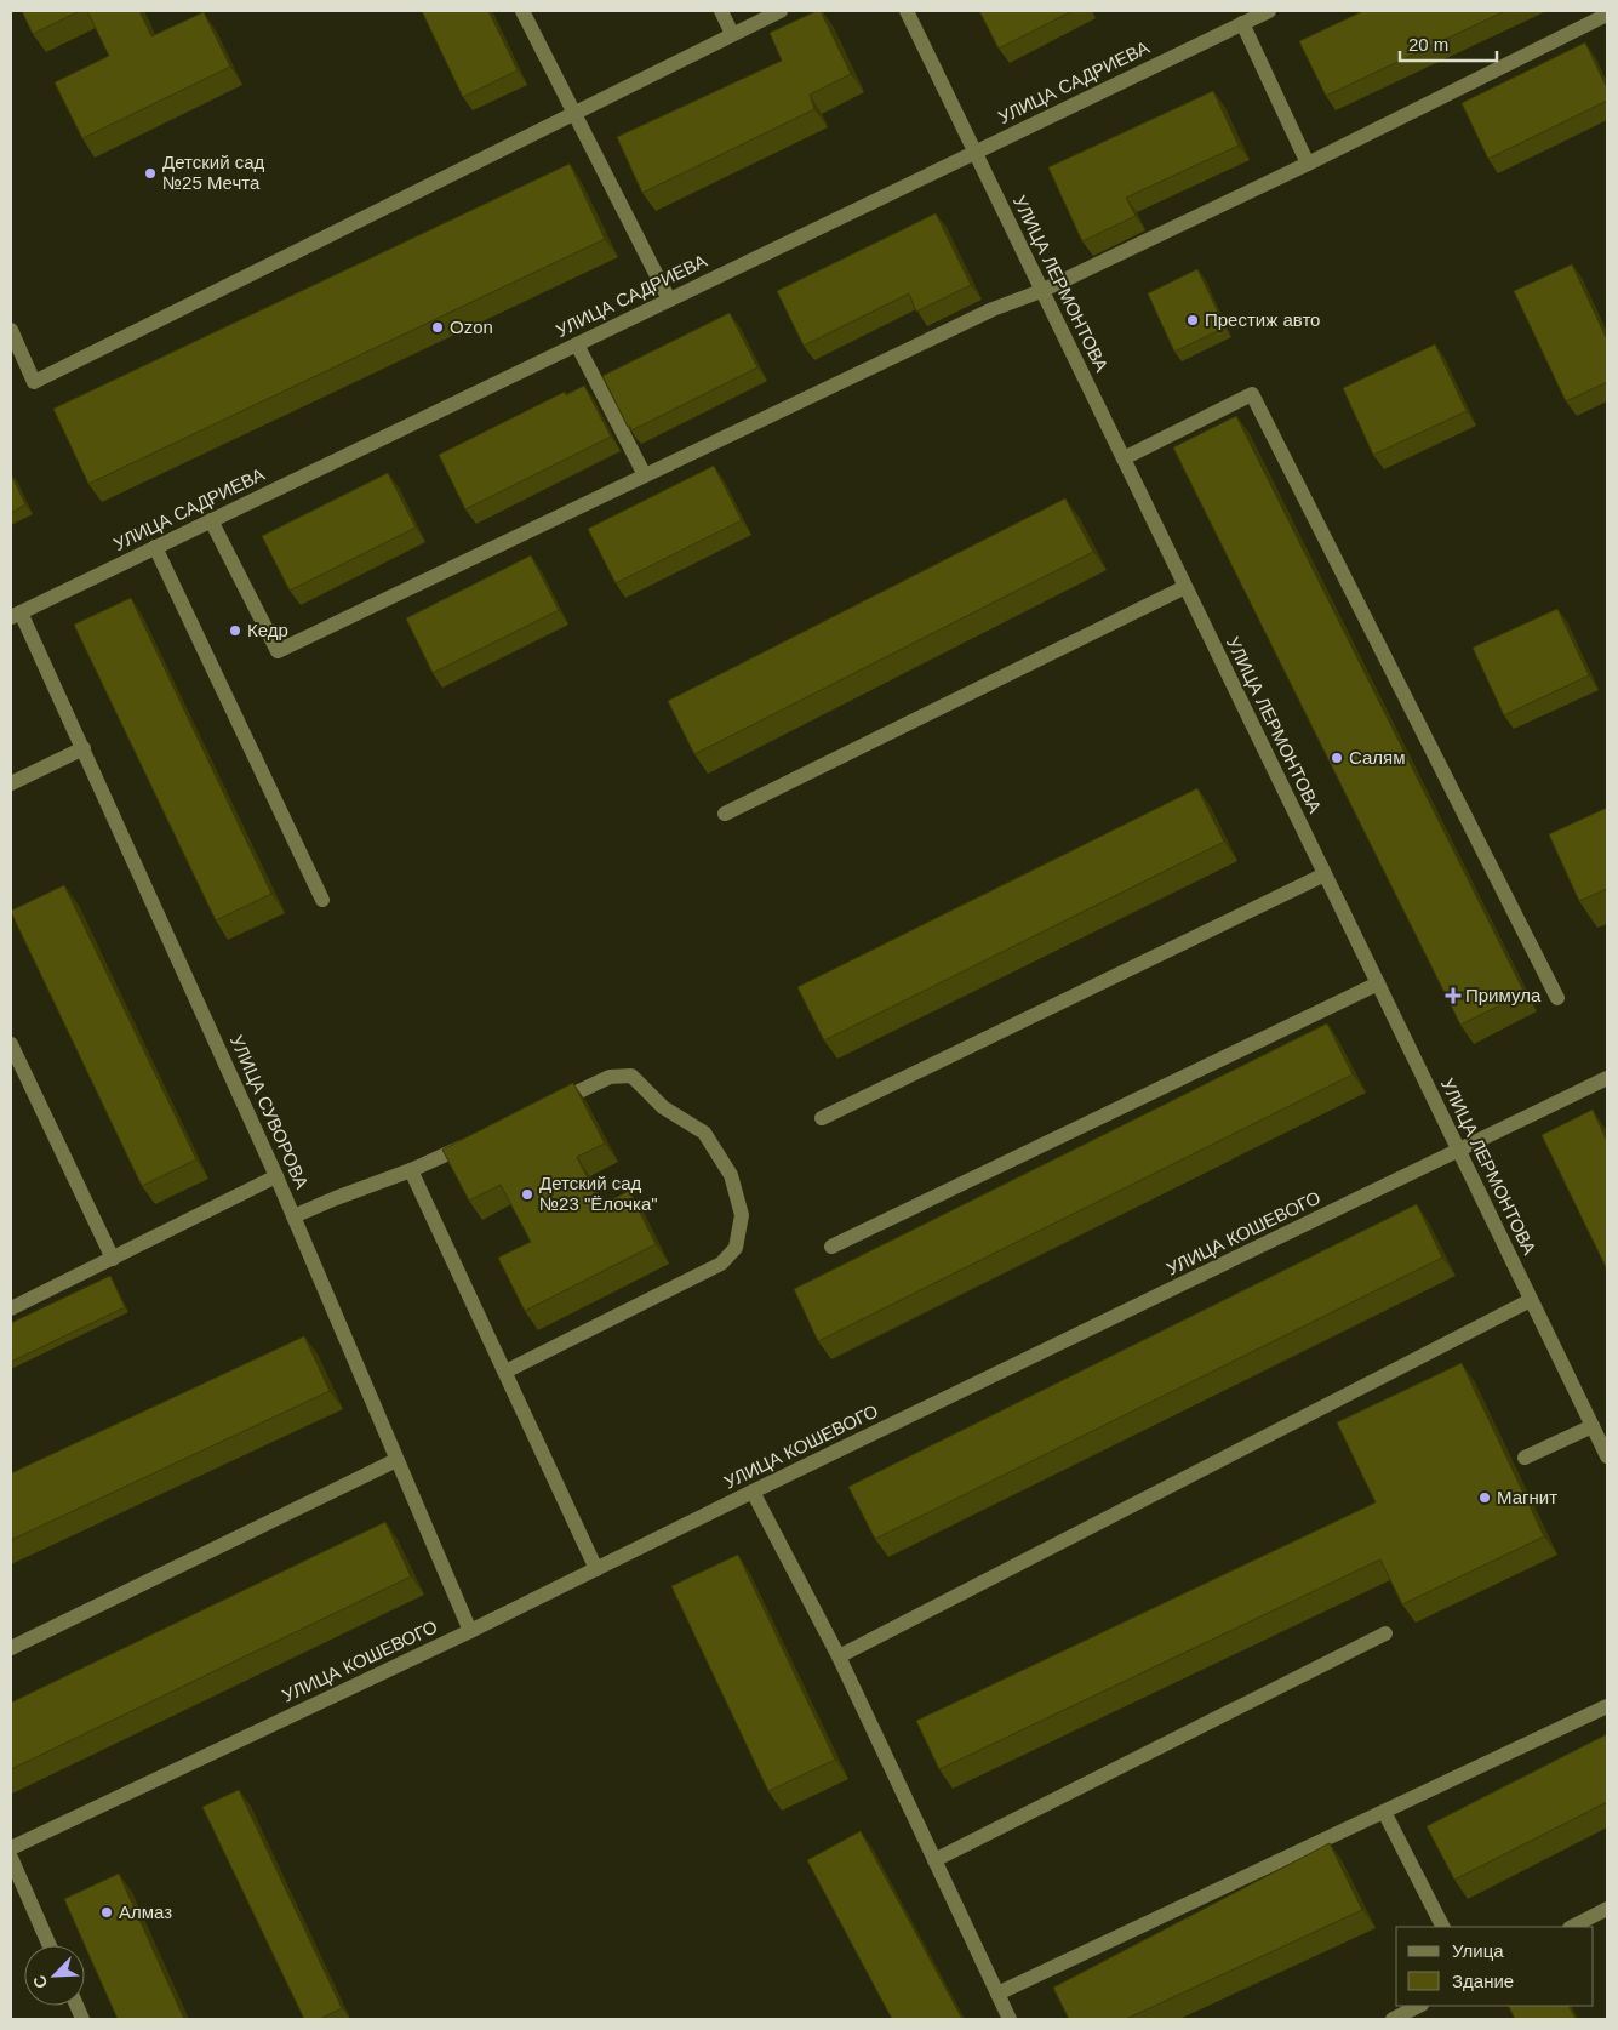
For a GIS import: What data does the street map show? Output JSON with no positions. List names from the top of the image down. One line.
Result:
{"streets":{"street":["УЛИЦА САДРИЕВА","УЛИЦА ЛЕРМОНТОВА","УЛИЦА СУВОРОВА","УЛИЦА КОШЕВОГО"]},"crossings":[["УЛИЦА САДРИЕВА","УЛИЦА ЛЕРМОНТОВА"],["УЛИЦА САДРИЕВА","УЛИЦА СУВОРОВА"],["УЛИЦА ЛЕРМОНТОВА","УЛИЦА КОШЕВОГО"],["УЛИЦА СУВОРОВА","УЛИЦА КОШЕВОГО"]],"places":{"other":["Детский сад №25 Мечта","Престиж авто","Ozon","Кедр","Салям","Детский сад №23 \"Ёлочка\"","Магнит","Алмаз"],"health":["Примула"]},"legend":["Улица","Здание"],"scale_bar":"20 m","north":"bottom left"}
